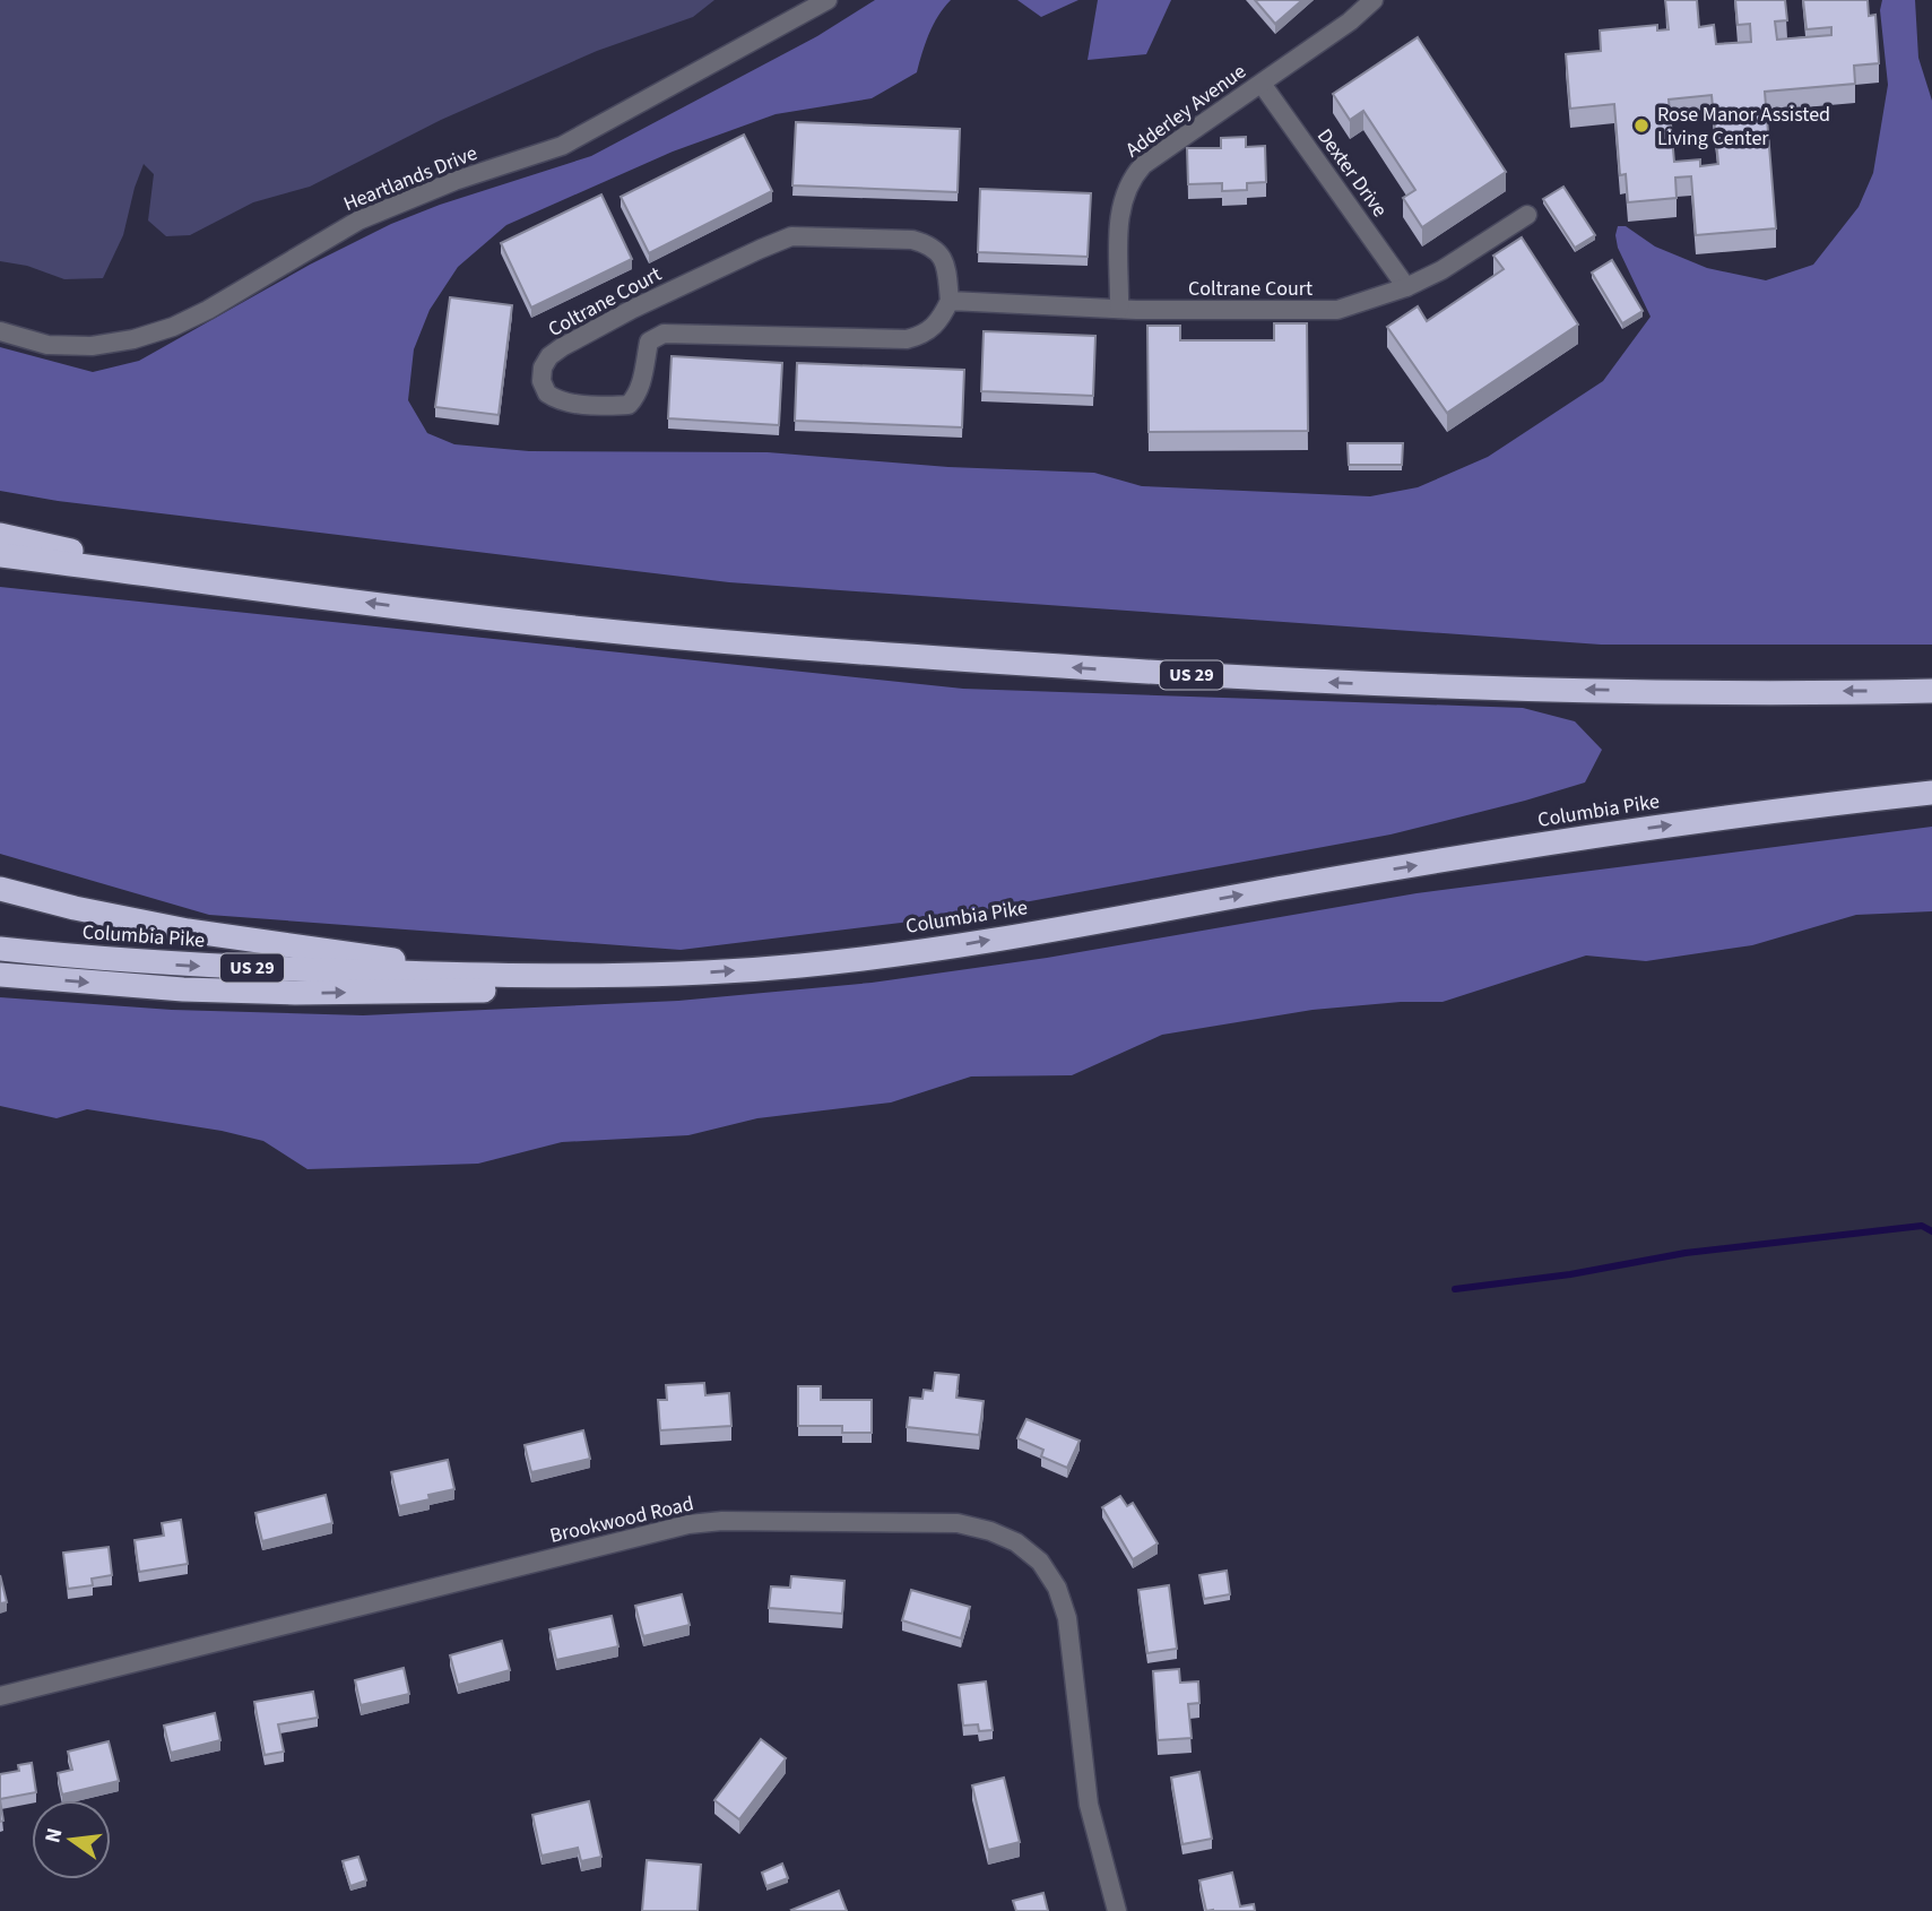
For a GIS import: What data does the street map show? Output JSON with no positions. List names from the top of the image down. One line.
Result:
{"streets":{"highway":["US 29","Columbia Pike"],"street":["Adderley Avenue","Dexter Drive","Heartlands Drive","Coltrane Court","Brookwood Road"]},"crossings":[["Adderley Avenue","Dexter Drive"],["Adderley Avenue","Coltrane Court"],["Dexter Drive","Coltrane Court"]],"places":["Rose Manor Assisted Living Center"],"north":"left"}
